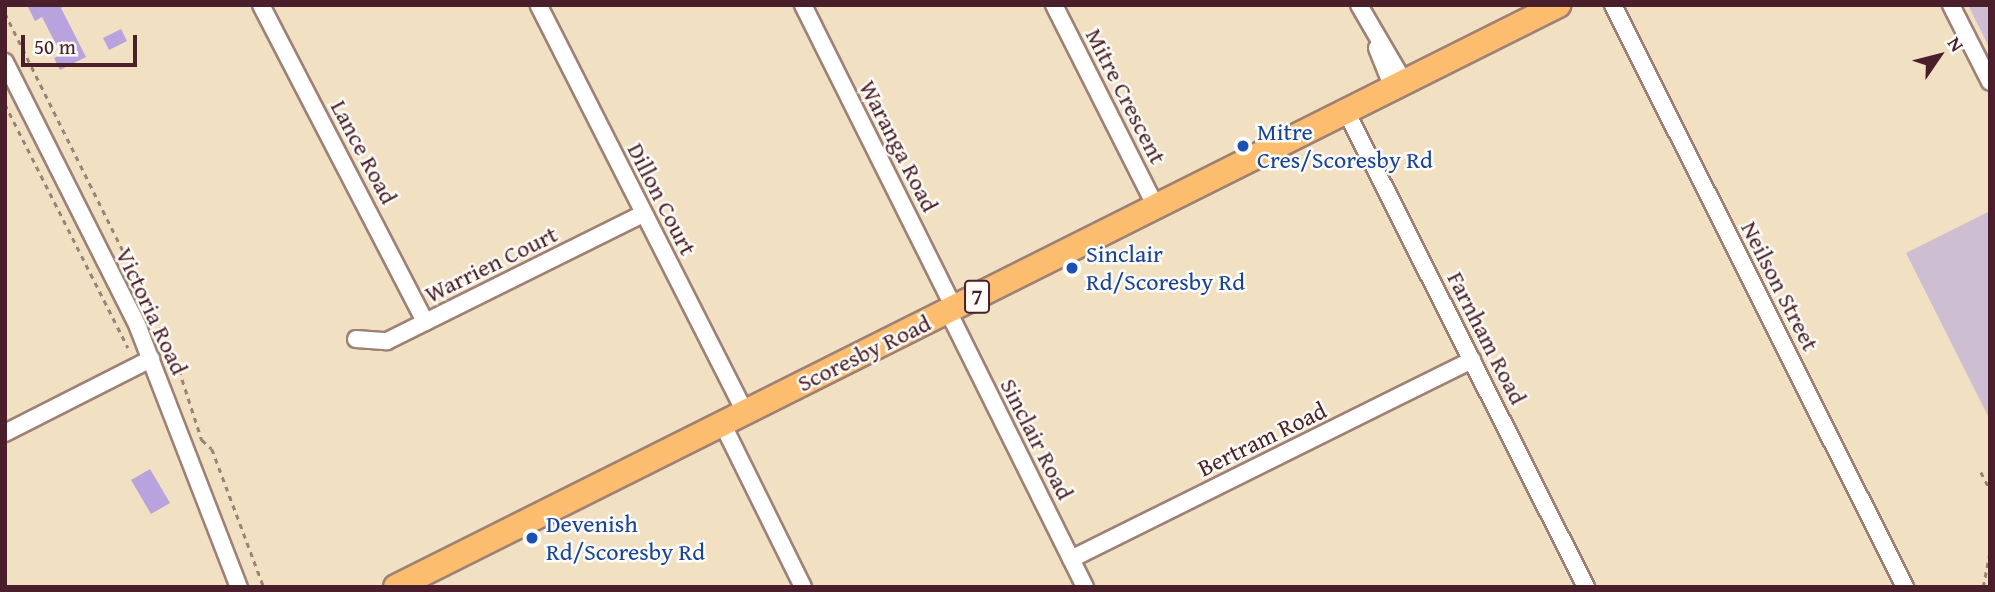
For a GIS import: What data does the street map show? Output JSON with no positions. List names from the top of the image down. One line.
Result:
{"streets":{"main road":["7","Scoresby Road"],"street":["Mitre Crescent","Waranga Road","Lance Road","Dillon Court","Warrien Court","Neilson Street","Victoria Road","Farnham Road","Sinclair Road","Bertram Road"]},"crossings":[["Mitre Crescent","Scoresby Road"],["Waranga Road","Scoresby Road"],["Waranga Road","Sinclair Road"],["Lance Road","Warrien Court"],["Dillon Court","Warrien Court"],["Dillon Court","Scoresby Road"],["Farnham Road","Scoresby Road"],["Farnham Road","Bertram Road"],["Scoresby Road","Sinclair Road"],["Sinclair Road","Bertram Road"]],"places":["Mitre Cres/Scoresby Rd","Sinclair Rd/Scoresby Rd","Devenish Rd/Scoresby Rd"],"scale_bar":"50 m","north":"top right"}
